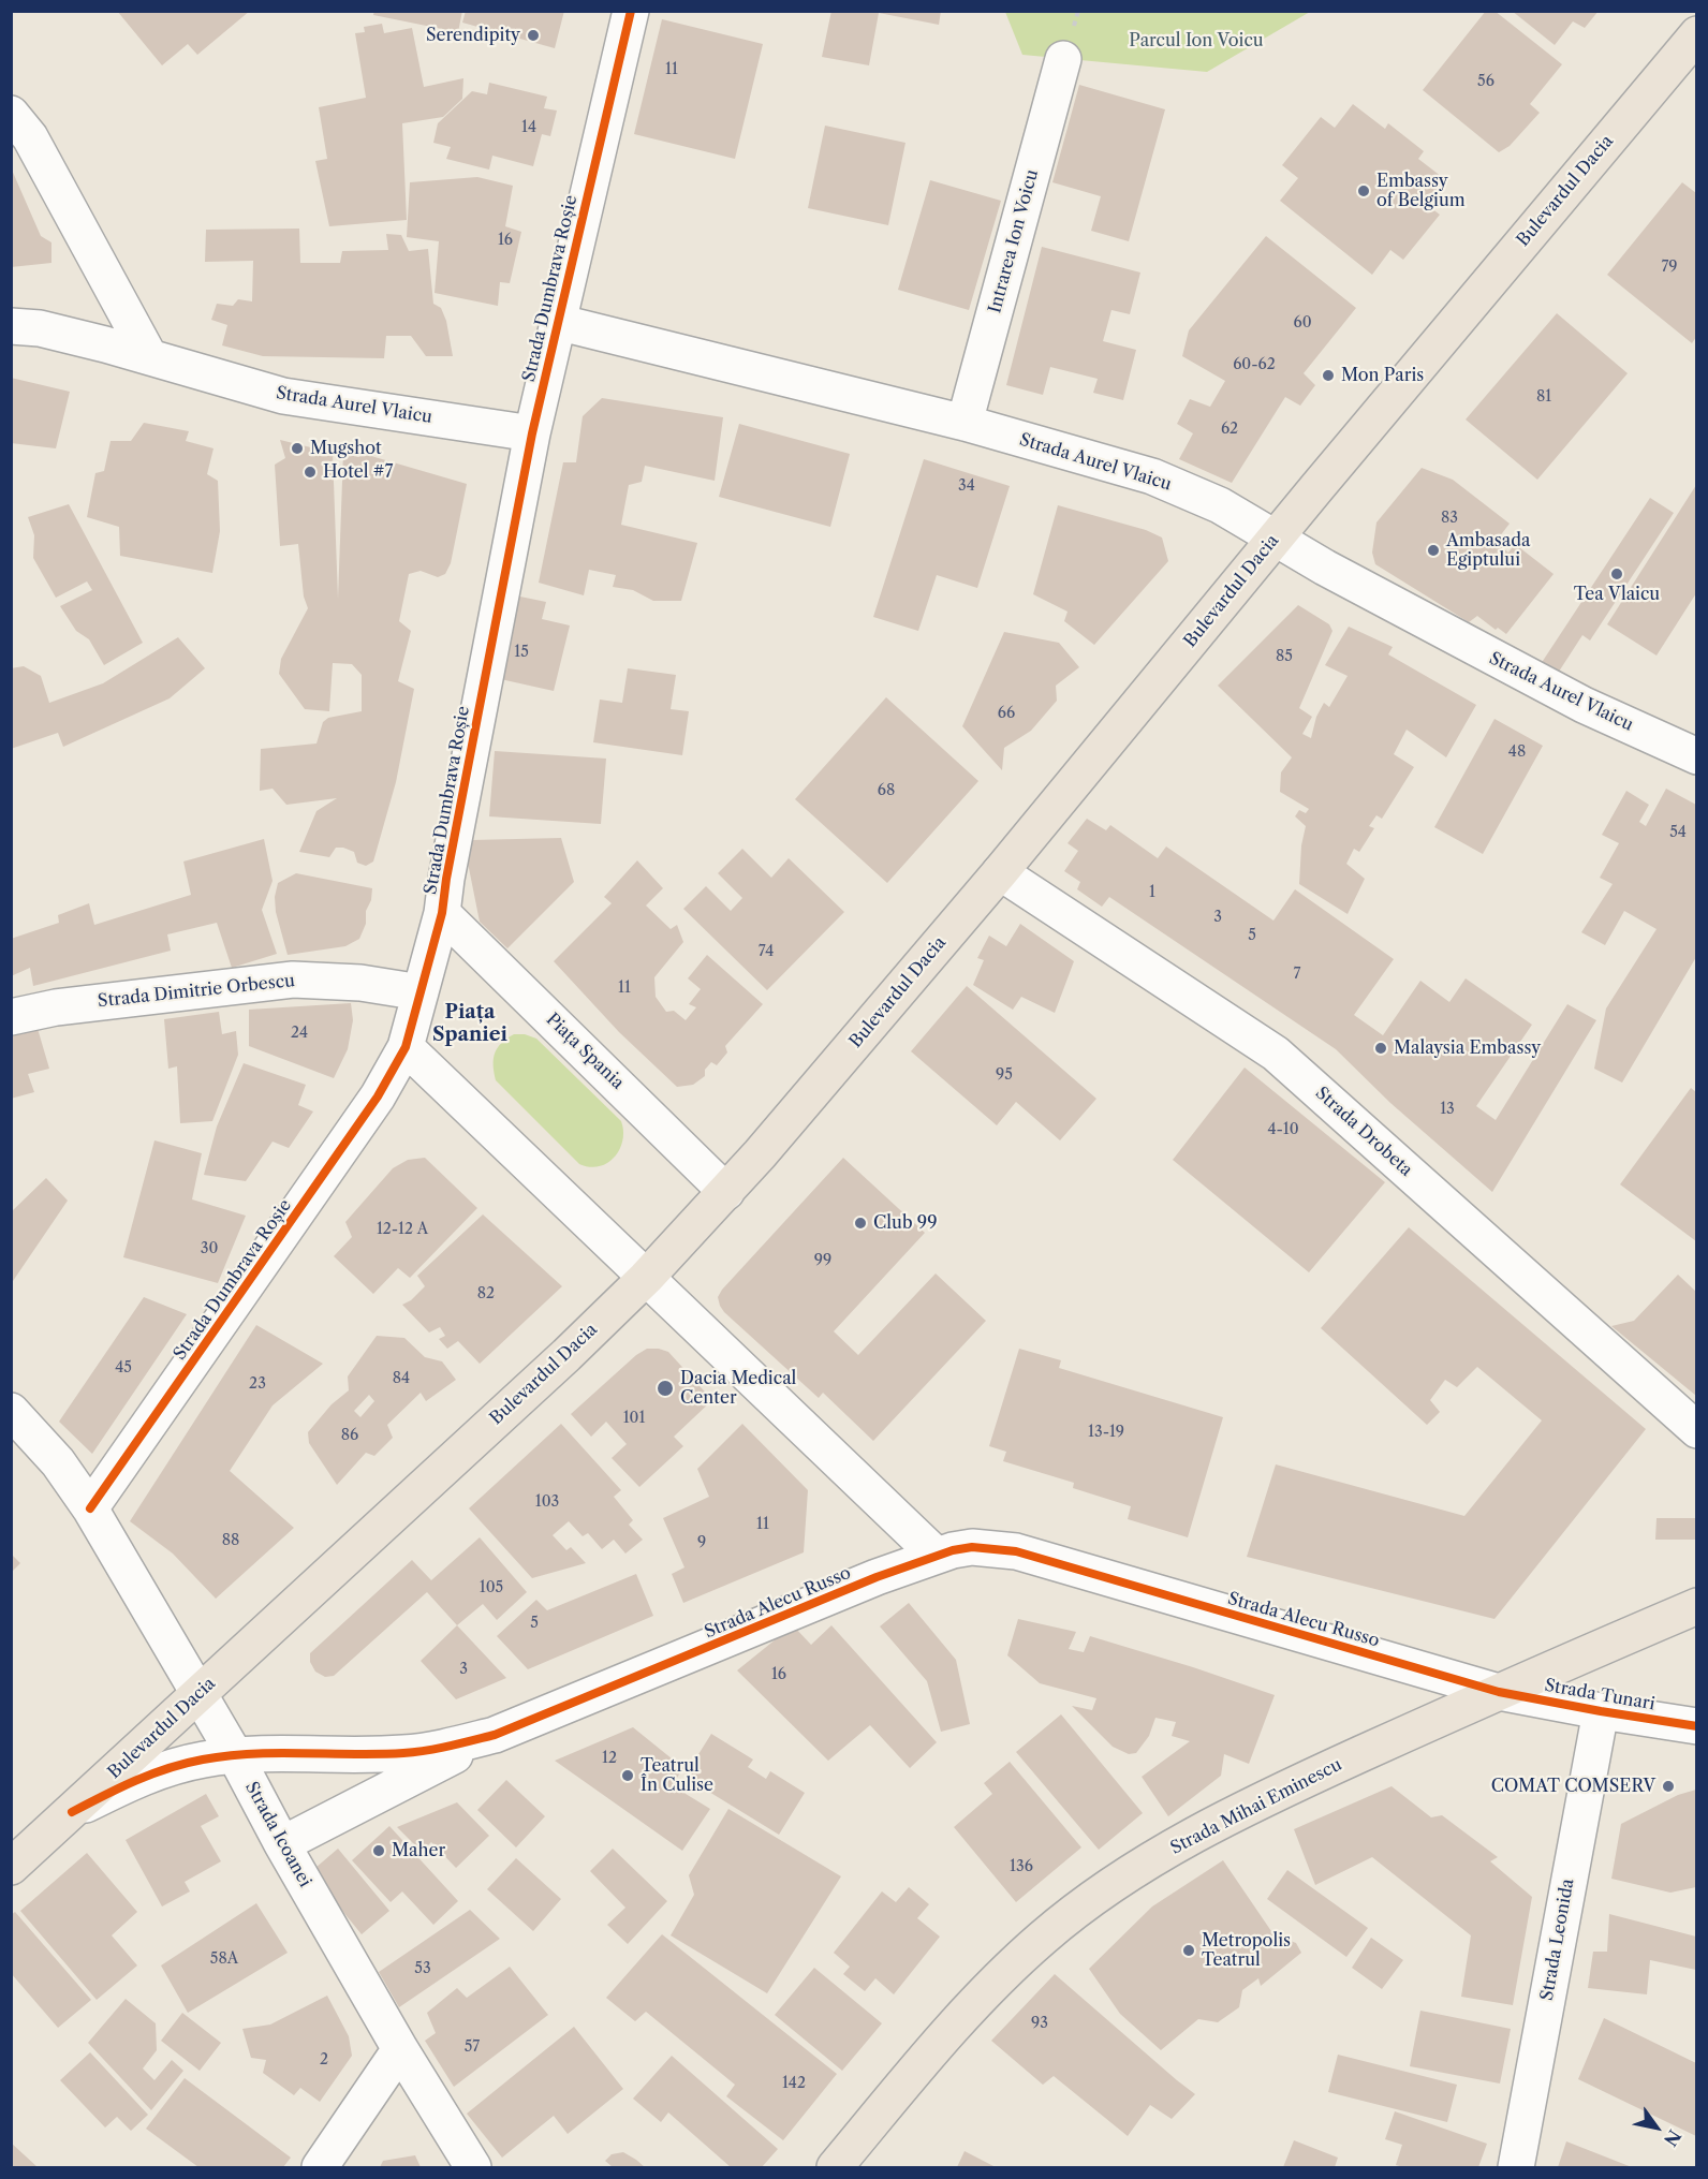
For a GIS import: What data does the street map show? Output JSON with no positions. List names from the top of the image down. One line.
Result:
{"streets":{"main road":["Bulevardul Dacia","Strada Mihai Eminescu"],"street":["Intrarea Ion Voicu","Strada Dumbrava Roșie","Strada Aurel Vlaicu","Strada Dimitrie Orbescu","Piața Spania","Strada Drobeta","Strada Alecu Russo","Strada Tunari","Strada Icoanei","Strada Leonida"]},"crossings":[["Bulevardul Dacia","Strada Aurel Vlaicu"],["Bulevardul Dacia","Piața Spania"],["Bulevardul Dacia","Strada Drobeta"],["Bulevardul Dacia","Strada Alecu Russo"],["Bulevardul Dacia","Strada Icoanei"],["Intrarea Ion Voicu","Strada Aurel Vlaicu"],["Strada Dumbrava Roșie","Strada Aurel Vlaicu"],["Strada Dumbrava Roșie","Strada Dimitrie Orbescu"],["Strada Dumbrava Roșie","Piața Spania"],["Strada Dumbrava Roșie","Strada Icoanei"],["Strada Alecu Russo","Strada Tunari"],["Strada Alecu Russo","Strada Mihai Eminescu"],["Strada Alecu Russo","Strada Icoanei"],["Strada Tunari","Strada Mihai Eminescu"],["Strada Tunari","Strada Leonida"]],"districts":["Piața Spaniei"],"parks":["Parcul Ion Voicu"],"places":["Serendipity","Embassy of Belgium","Mon Paris","Mugshot","Hotel #7","Ambasada Egiptului","Tea Vlaicu","Malaysia Embassy","Club 99","Dacia Medical Center","Teatrul În Culise","COMAT COMSERV","Maher","Metropolis Teatrul"],"house_numbers":["11","56","14","16","79","60","60-62","81","62","34","83","15","85","66","48","68","54","1","3","5","74","7","11","24","95","13","4-10","12-12 A","30","99","82","45","84","23","101","13-19","86","103","11","88","9","105","5","3","16","12","136","58A","53","93","57","2","142"],"north":"bottom right"}
